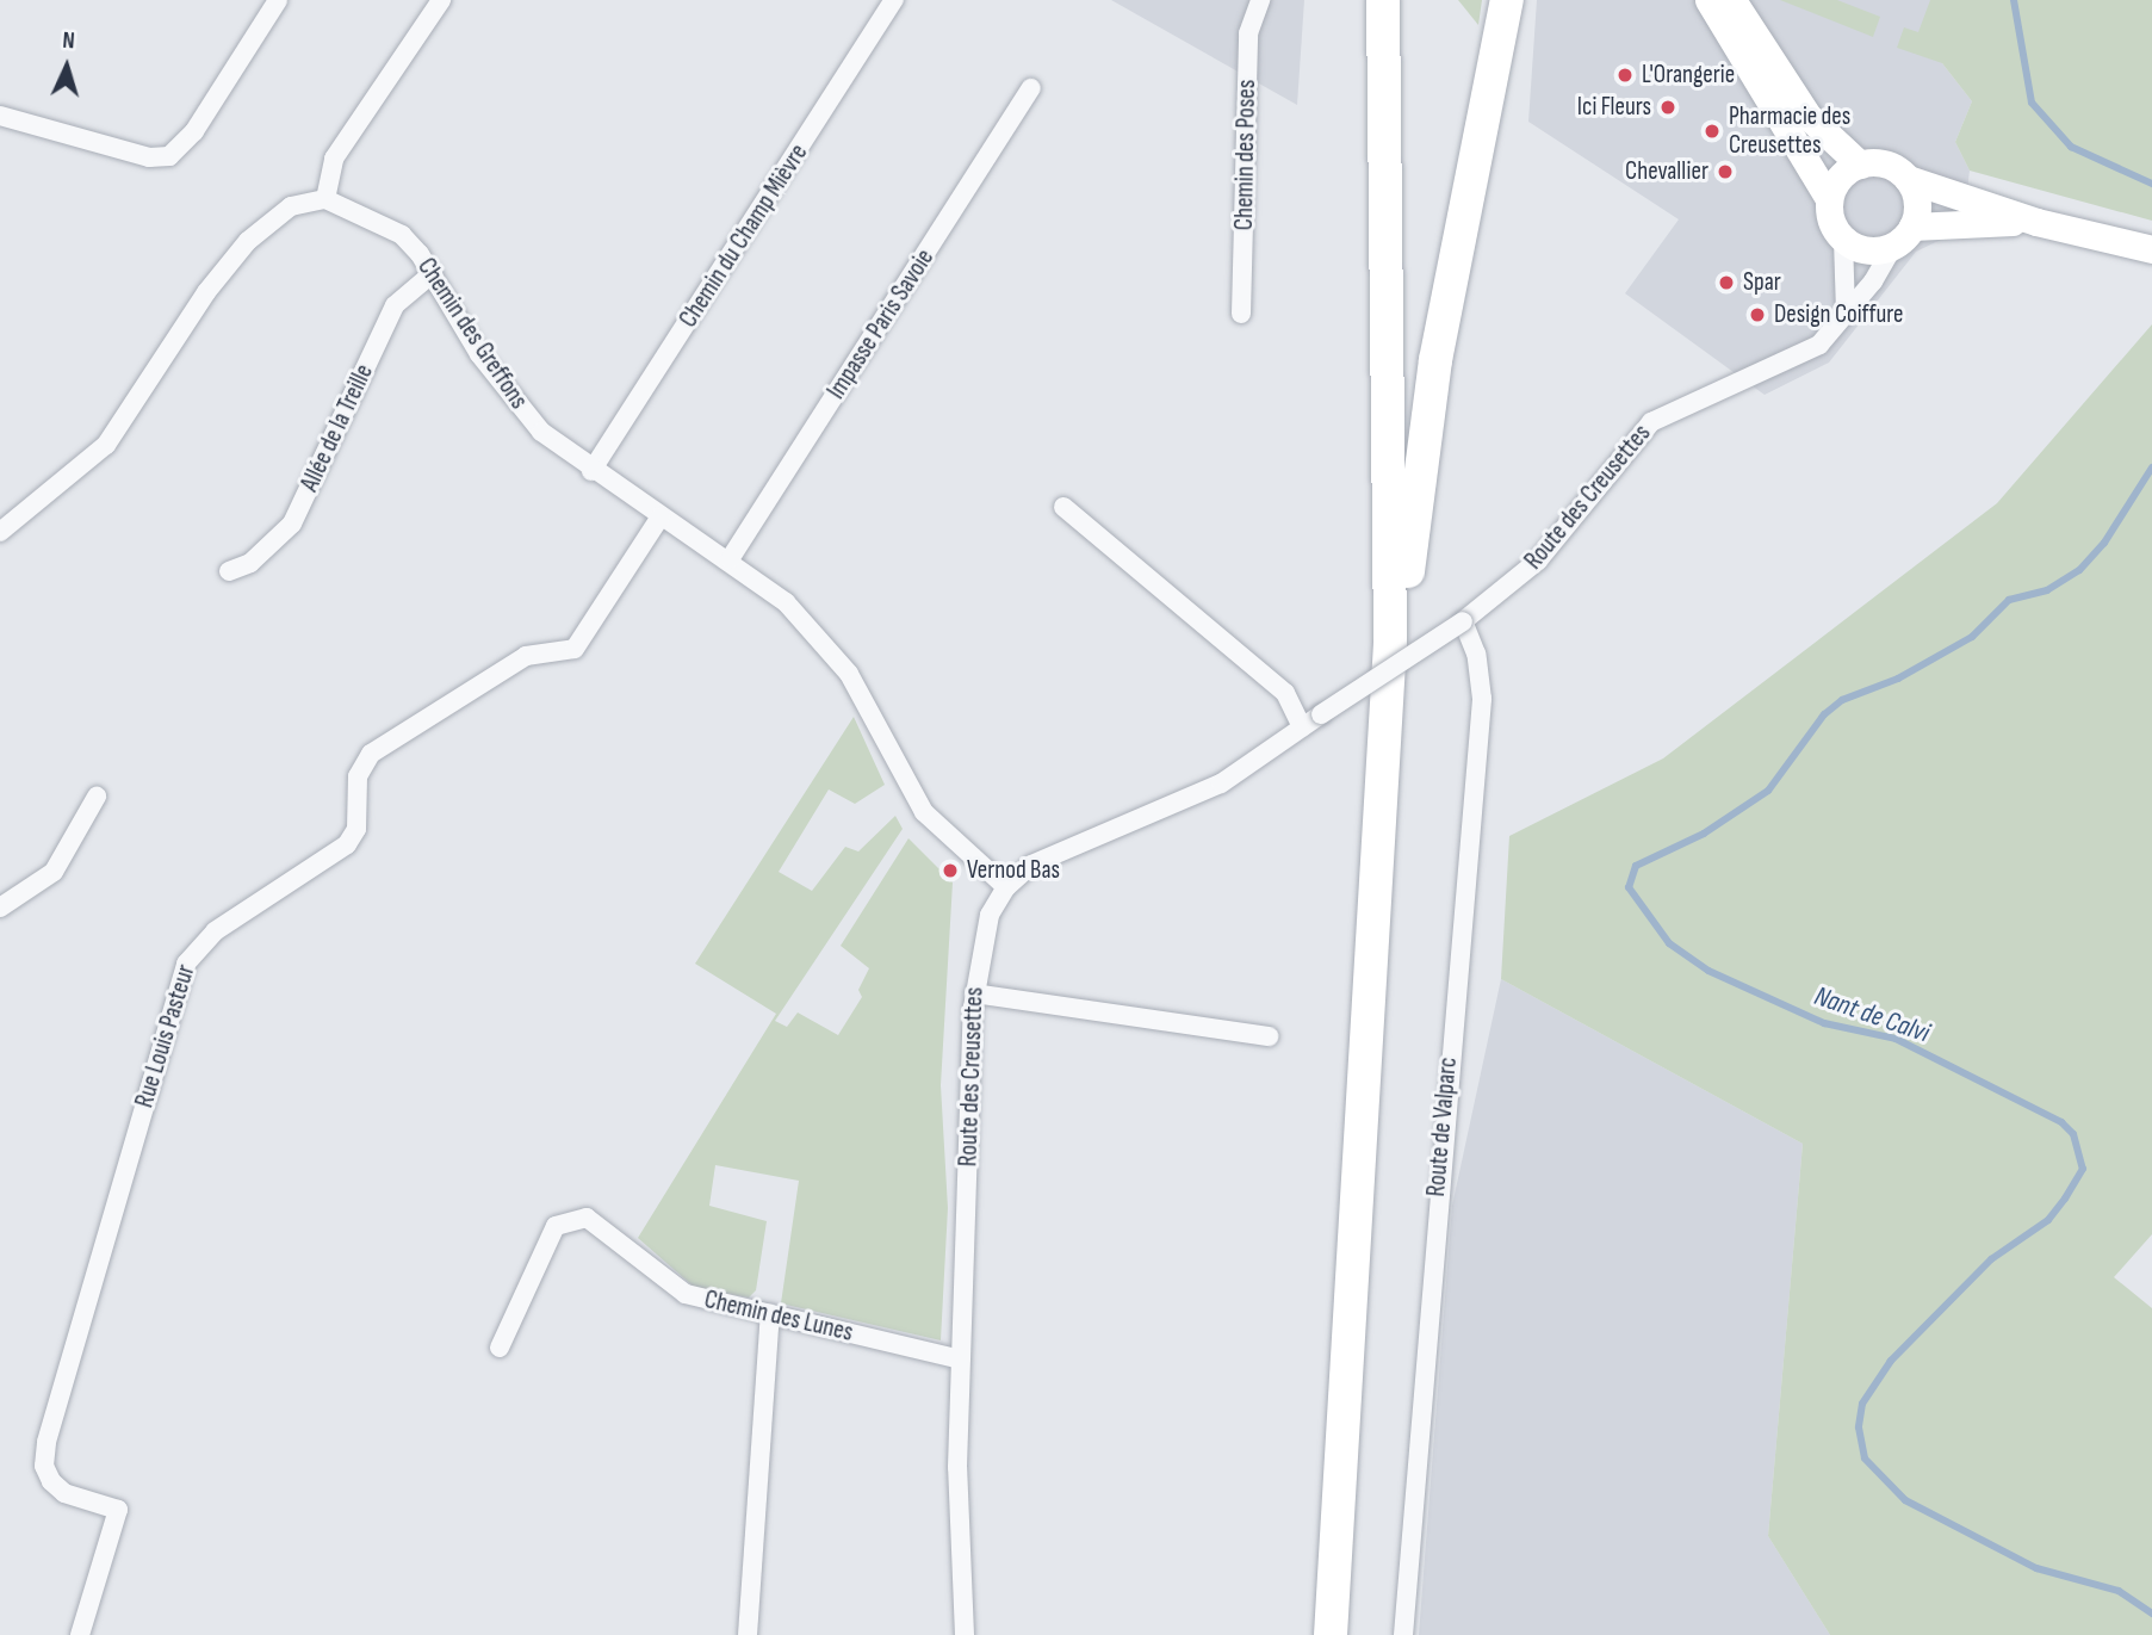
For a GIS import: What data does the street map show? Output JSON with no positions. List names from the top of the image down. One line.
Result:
{"streets":{"street":["Chemin des Poses","Chemin du Champ Mièvre","Impasse Paris Savoie","Chemin des Greffons","Allée de la Treille","Route des Creusettes","Rue Louis Pasteur","Route de Valparc","Chemin des Lunes"]},"crossings":[["Chemin du Champ Mièvre","Chemin des Greffons"],["Impasse Paris Savoie","Chemin des Greffons"],["Chemin des Greffons","Allée de la Treille"],["Chemin des Greffons","Route des Creusettes"],["Chemin des Greffons","Rue Louis Pasteur"],["Route des Creusettes","Route de Valparc"],["Route des Creusettes","Chemin des Lunes"]],"water":["Nant de Calvi"],"places":["L'Orangerie","Ici Fleurs","Pharmacie des Creusettes","Chevallier","Spar","Design Coiffure","Vernod Bas"],"north":"top"}
